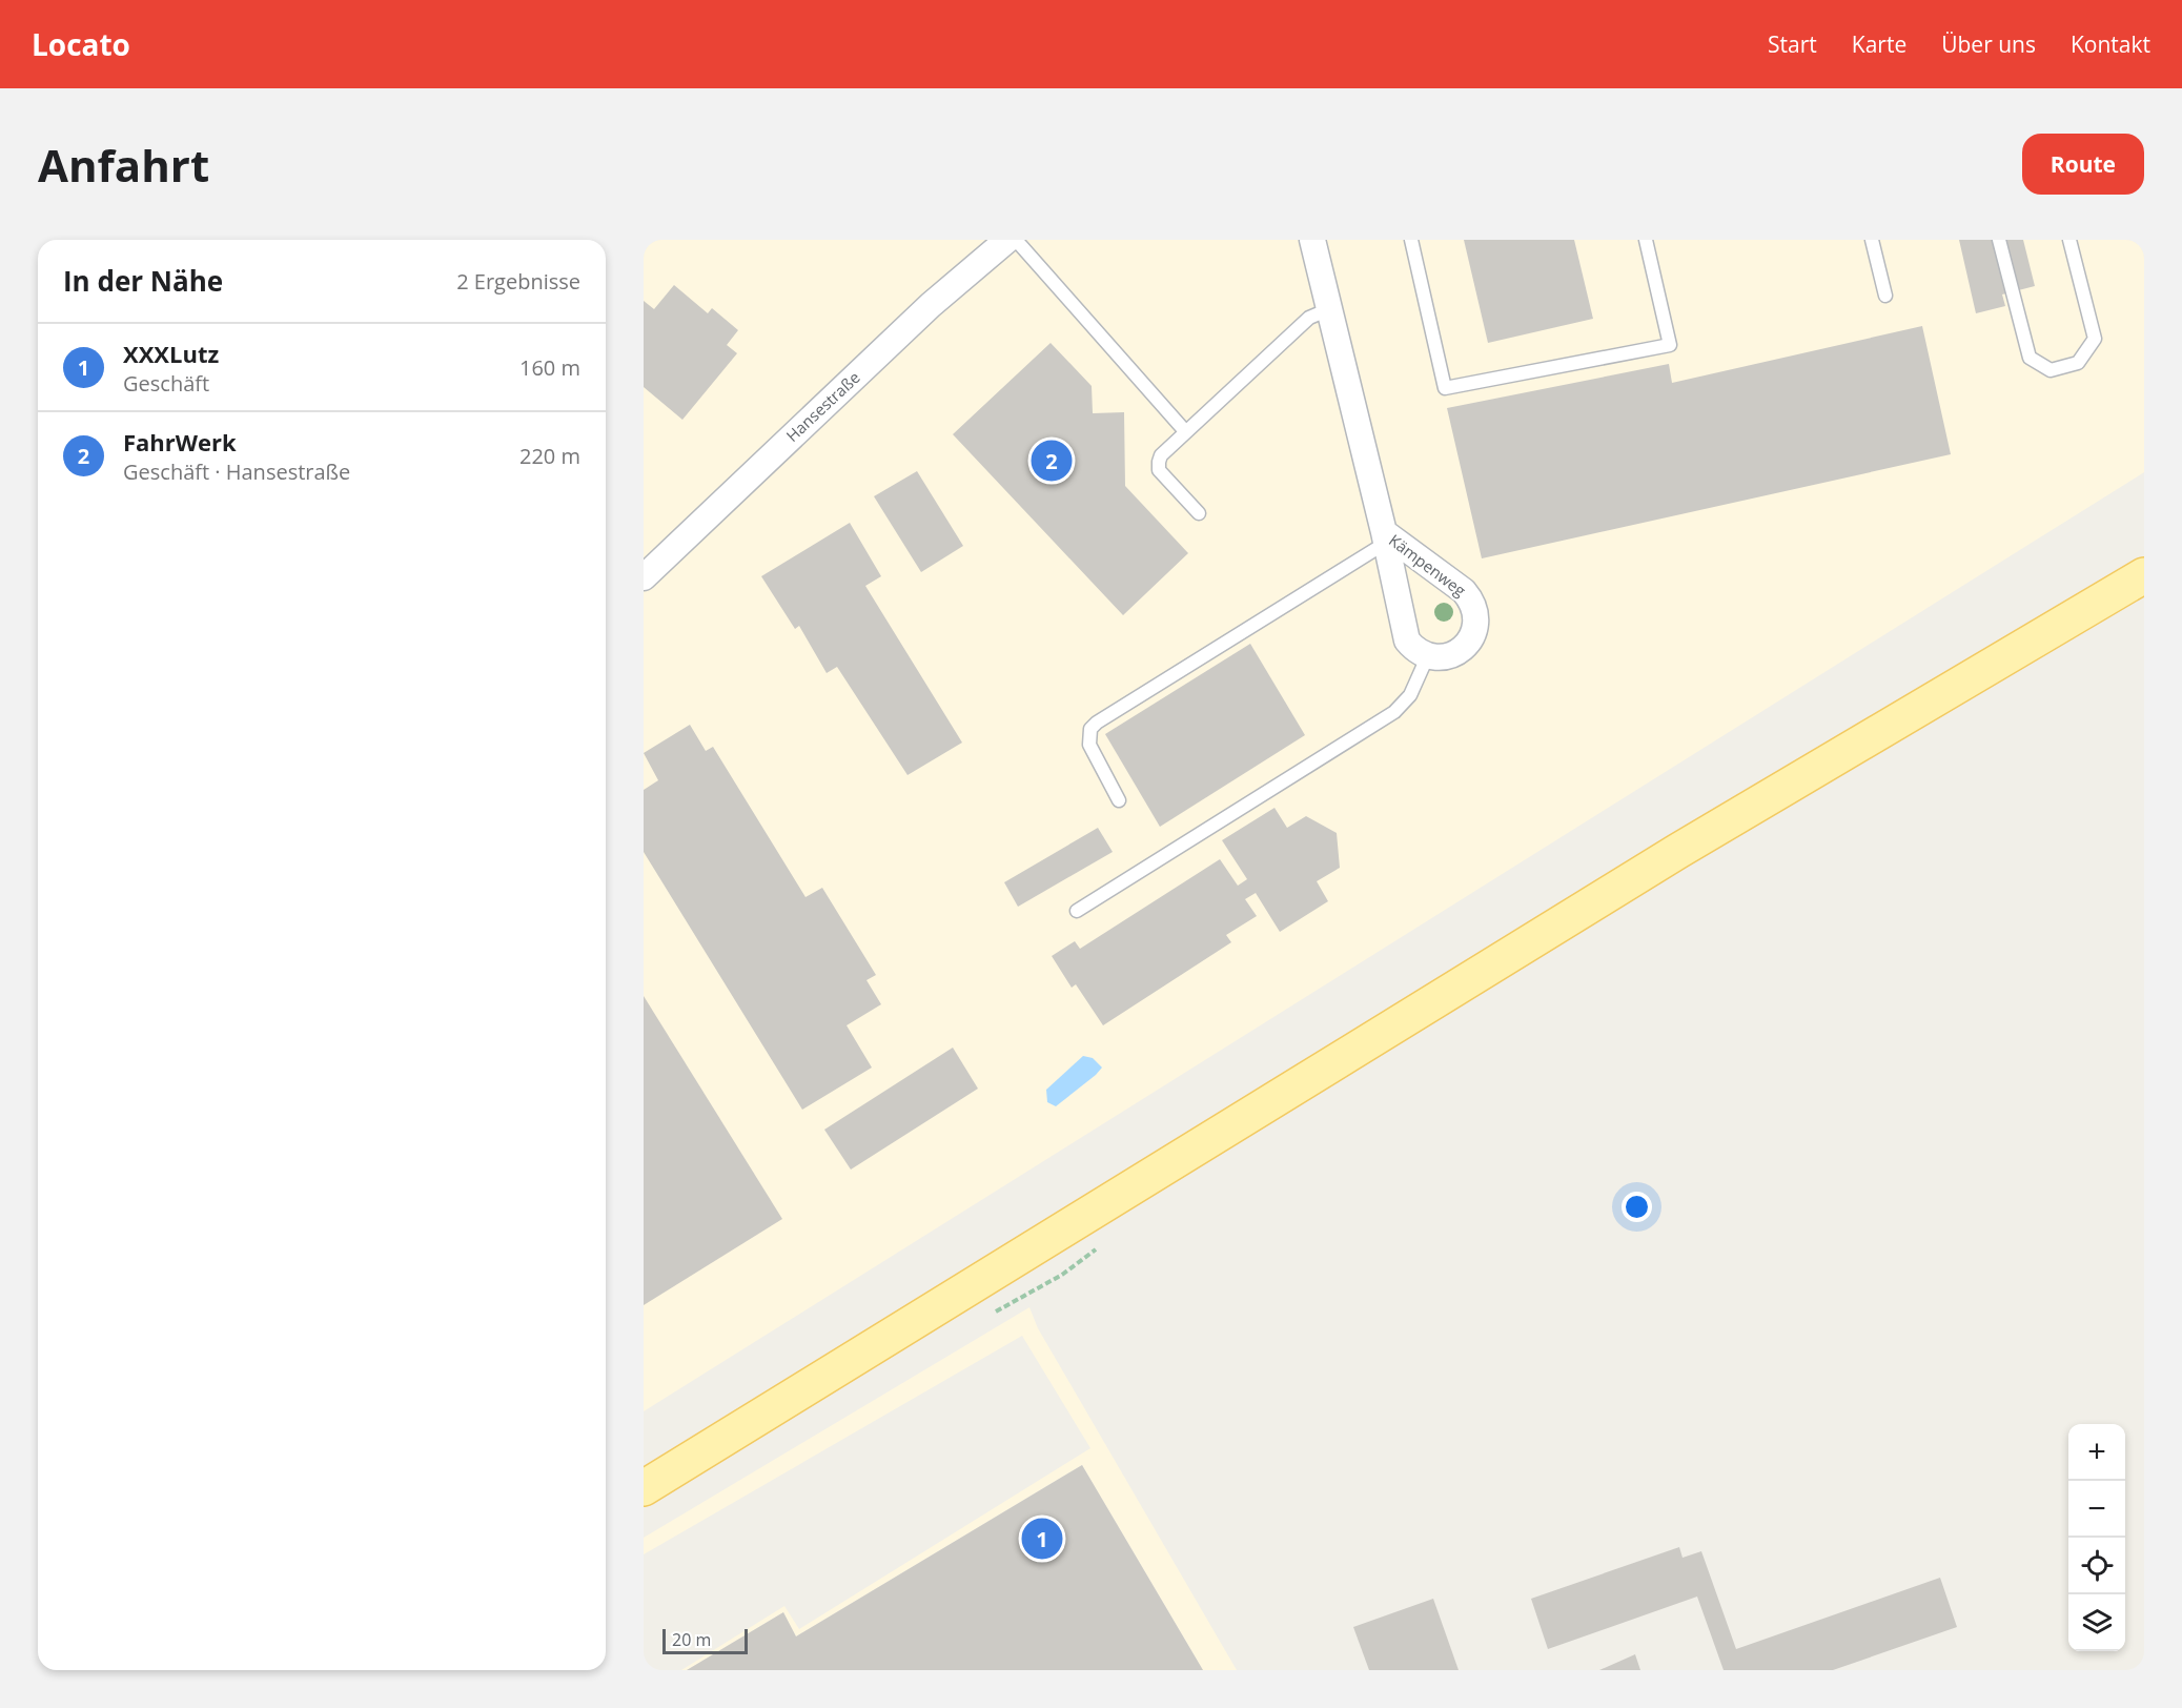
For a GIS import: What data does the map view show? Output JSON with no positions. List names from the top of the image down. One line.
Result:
{"streets":{"street":["Hansestraße","Kämpenweg"]},"scale_bar":"20 m","page":{"header":"Locato","nav":["Start","Karte","Über uns","Kontakt"],"buttons":"Route","title":"Anfahrt","heading":["In der Nähe","2 Ergebnisse"],"list":[{"mark":"1","name":"XXXLutz","note":"Geschäft","value":"160 m"},{"mark":"2","name":"FahrWerk","note":"Geschäft · Hansestraße","value":"220 m"}],"pins":["2","1"],"map_buttons":["+","−"],"scale":"20 m"}}
